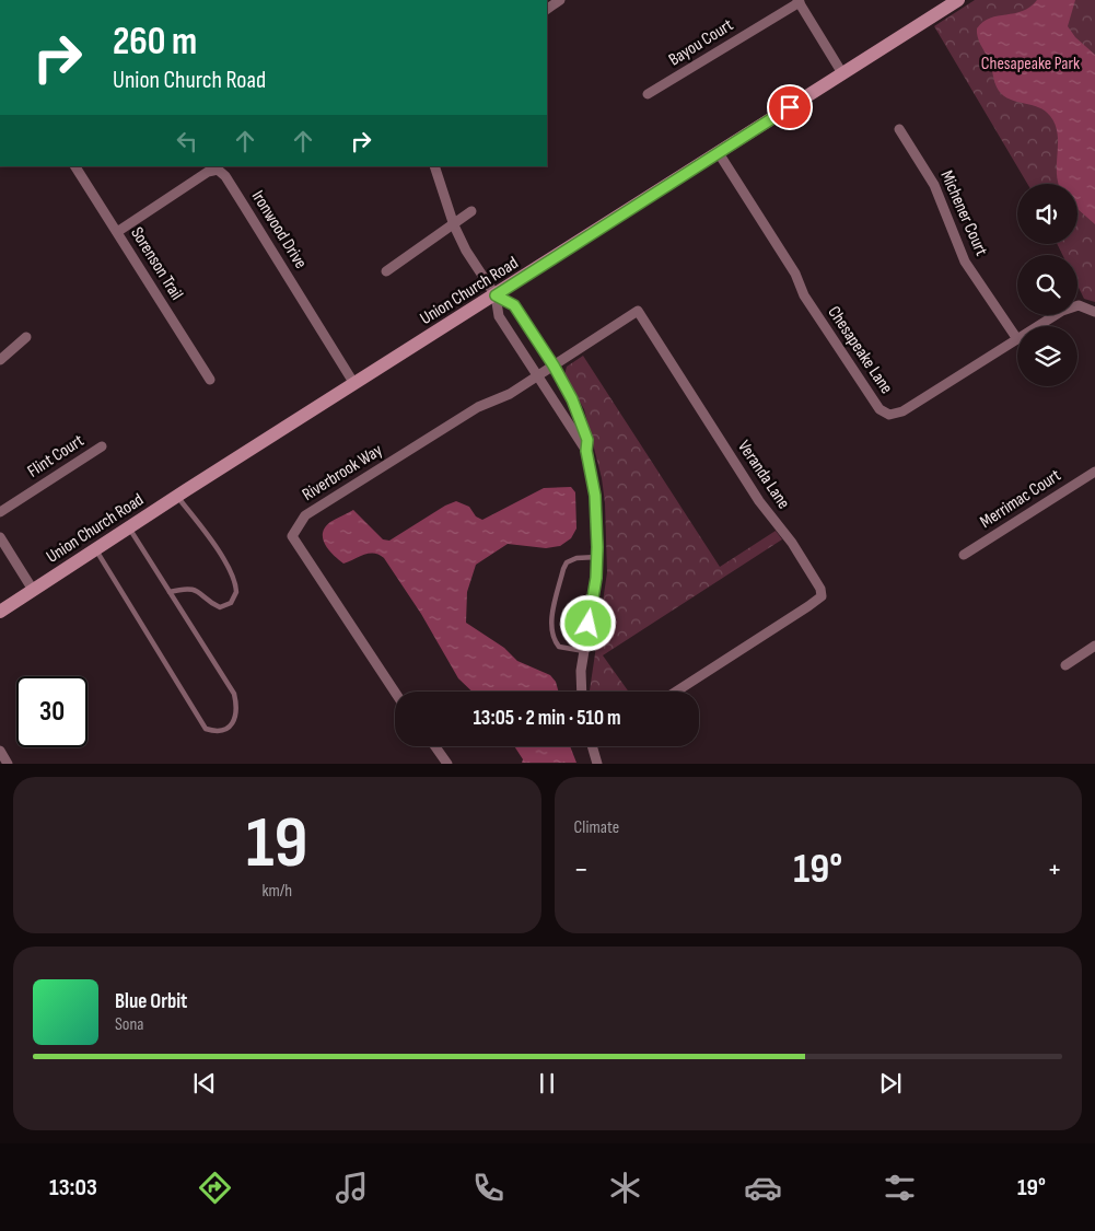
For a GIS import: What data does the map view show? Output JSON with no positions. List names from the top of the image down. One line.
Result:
{"streets":{"street":["Bayou Court","Michener Court","Ironwood Drive","Sorenson Trail","Union Church Road","Chesapeake Lane","Flint Court","Riverbrook Way","Veranda Lane","Merrimac Court"]},"crossings":[["Michener Court","Chesapeake Lane"],["Ironwood Drive","Sorenson Trail"],["Ironwood Drive","Union Church Road"],["Union Church Road","Chesapeake Lane"],["Riverbrook Way","Veranda Lane"]],"parks":["Chesapeake Park"],"page":{"turn":["260 m","Union Church Road"],"limit":"30","trip":"13:05 · 2 min · 510 m","tile":[["19","km/h"],"Climate"],"heat":["−","19°","+"],"song":["Blue Orbit","Sona"],"tabs":["13:03","19°"]}}
